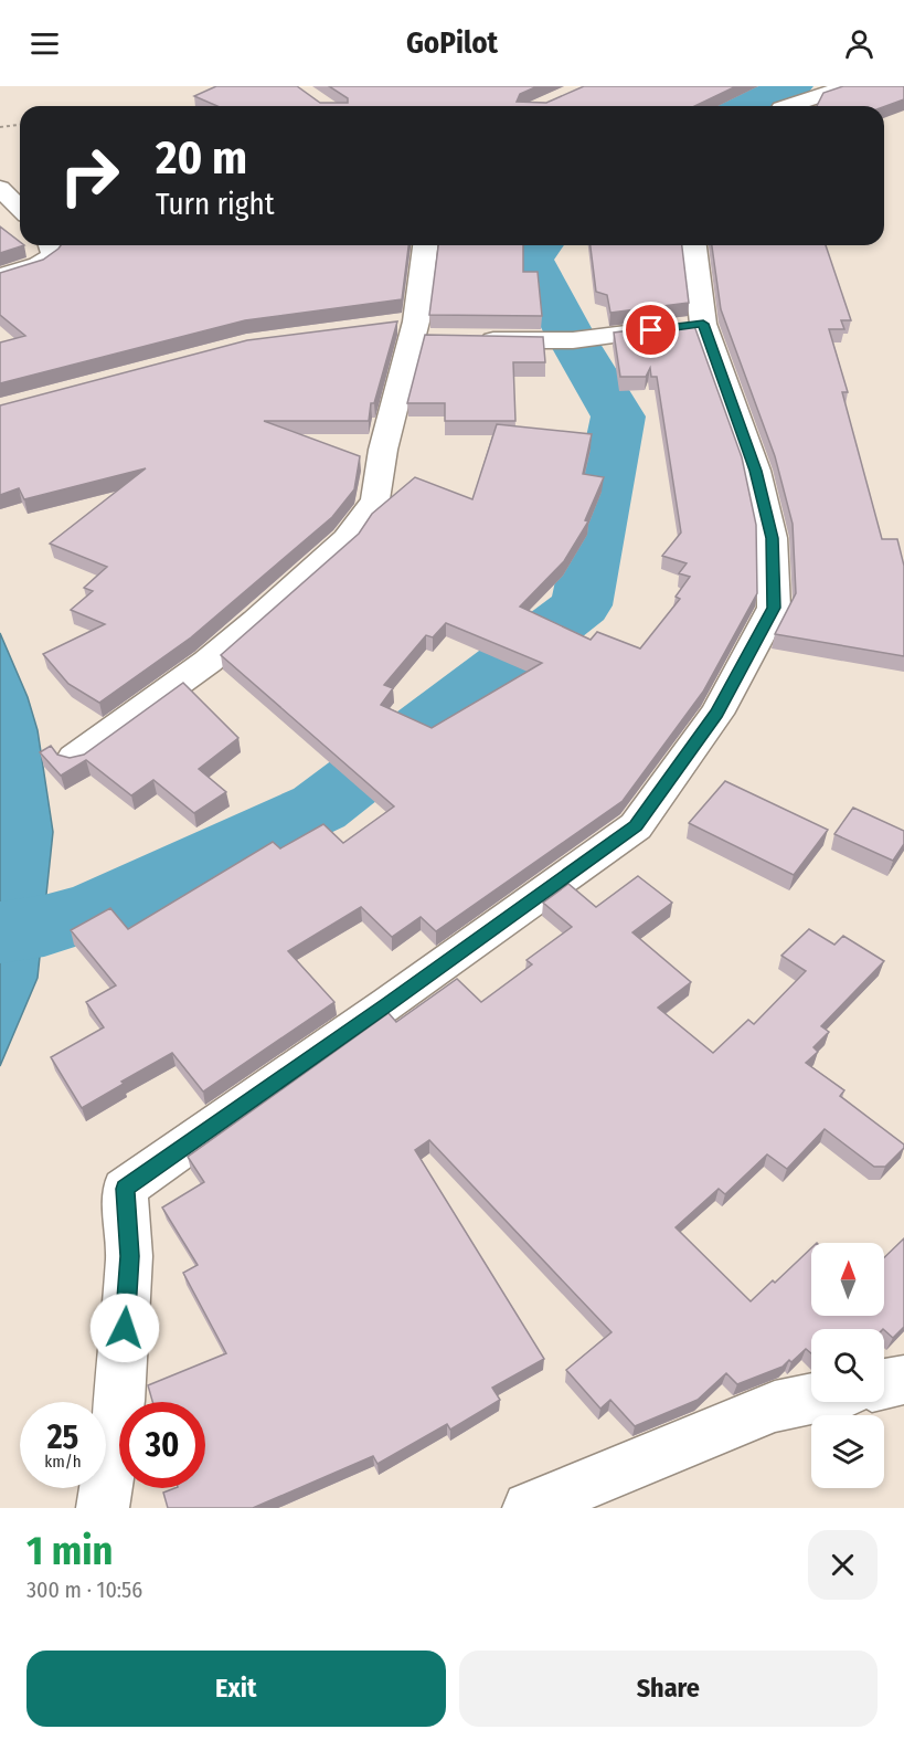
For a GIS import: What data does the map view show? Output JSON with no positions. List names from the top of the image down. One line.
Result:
{"north":"top","page":{"header":"GoPilot","turn":["20 m","Turn right"],"speed":"25 km/h","limit":"30","heading":["1 min","300 m · 10:56"],"buttons":["Exit","Share"]}}
